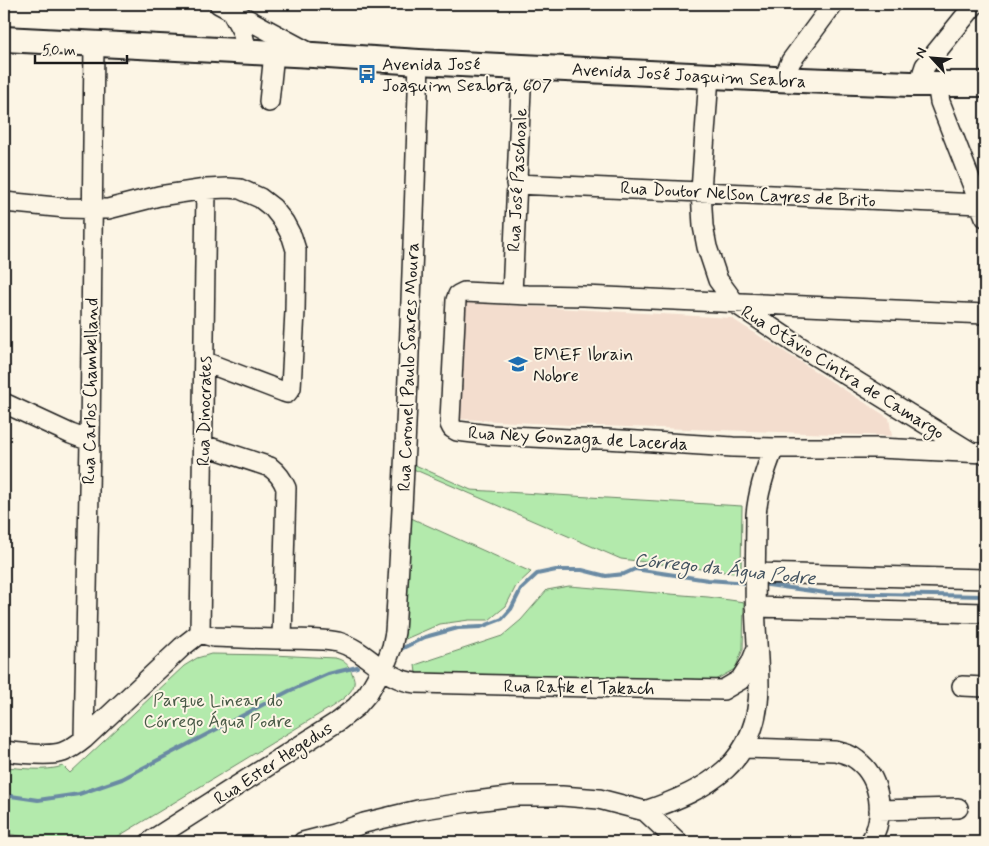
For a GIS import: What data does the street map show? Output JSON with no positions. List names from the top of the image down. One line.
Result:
{"streets":{"main road":["Avenida José Joaquim Seabra"],"street":["Rua José Paschoale","Rua Doutor Nelson Cayres de Brito","Rua Coronel Paulo Soares Moura","Rua Otávio Cintra de Camargo","Rua Carlos Chambelland","Rua Dinocrates","Rua Ney Gonzaga de Lacerda","Rua Rafik el Takach","Rua Ester Hegedus"]},"crossings":[["Avenida José Joaquim Seabra","Rua José Paschoale"],["Avenida José Joaquim Seabra","Rua Coronel Paulo Soares Moura"],["Avenida José Joaquim Seabra","Rua Otávio Cintra de Camargo"],["Avenida José Joaquim Seabra","Rua Carlos Chambelland"],["Rua José Paschoale","Rua Doutor Nelson Cayres de Brito"],["Rua José Paschoale","Rua Ney Gonzaga de Lacerda"],["Rua Doutor Nelson Cayres de Brito","Rua Otávio Cintra de Camargo"],["Rua Coronel Paulo Soares Moura","Rua Rafik el Takach"],["Rua Coronel Paulo Soares Moura","Rua Ester Hegedus"],["Rua Dinocrates","Rua Rafik el Takach"],["Rua Rafik el Takach","Rua Ester Hegedus"]],"water":["Córrego da Água Podre"],"parks":["Parque Linear do Córrego Água Podre"],"places":{"bus stop":["Avenida José Joaquim Seabra, 607"],"school or university":["EMEF Ibrain Nobre"]},"scale_bar":"50 m","north":"top left"}
